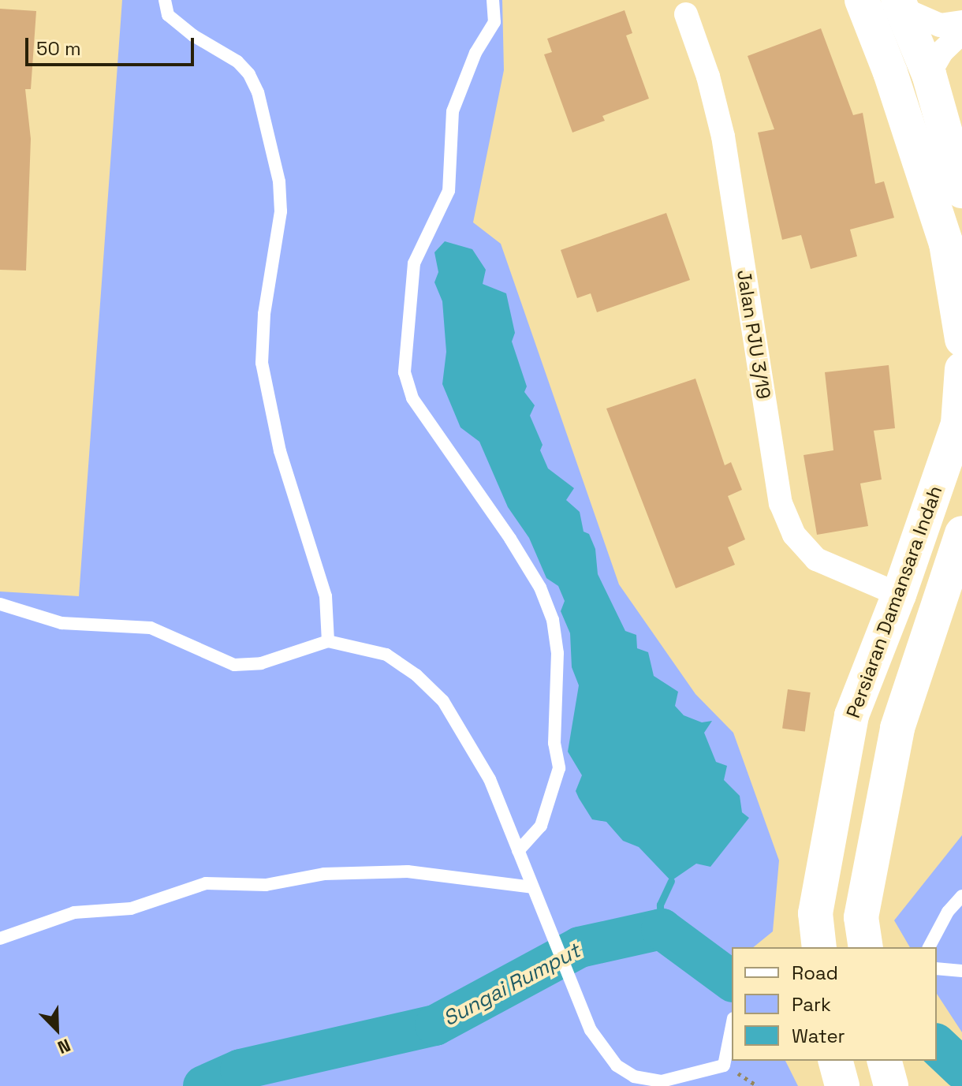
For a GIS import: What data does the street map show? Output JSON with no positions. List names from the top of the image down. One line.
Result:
{"streets":{"main road":["Persiaran Damansara Indah"],"street":["Jalan PJU 3/19"]},"crossings":[["Jalan PJU 3/19","Persiaran Damansara Indah"]],"water":["Sungai Rumput"],"legend":["Road","Park","Water"],"scale_bar":"50 m","north":"bottom right"}
